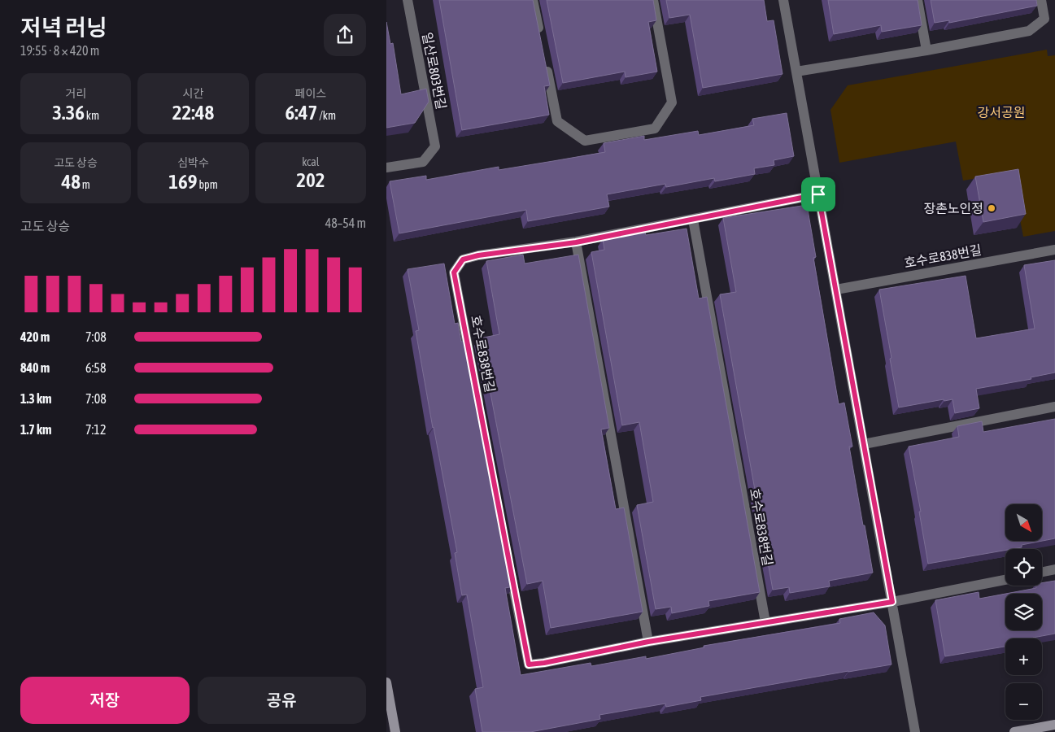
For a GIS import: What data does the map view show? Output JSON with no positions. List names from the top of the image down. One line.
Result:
{"streets":{"street":["일산로803번길","호수로838번길"]},"parks":["강서공원"],"places":["장촌노인정"],"north":"bottom right","page":{"heading":["저녁 러닝","19:55 · 8 × 420 m"],"stats":[["거리","3.36 km"],["시간","22:48"],["페이스","6:47 /km"],["고도 상승","48 m"],["심박수","169 bpm"],["kcal","202"]],"chart":["고도 상승","48–54 m"],"list":[{"name":"420 m","note":"7:08"},{"name":"840 m","note":"6:58"},{"name":"1.3 km","note":"7:08"},{"name":"1.7 km","note":"7:12"}],"map_buttons":["+","−"],"buttons":["저장","공유"]}}
